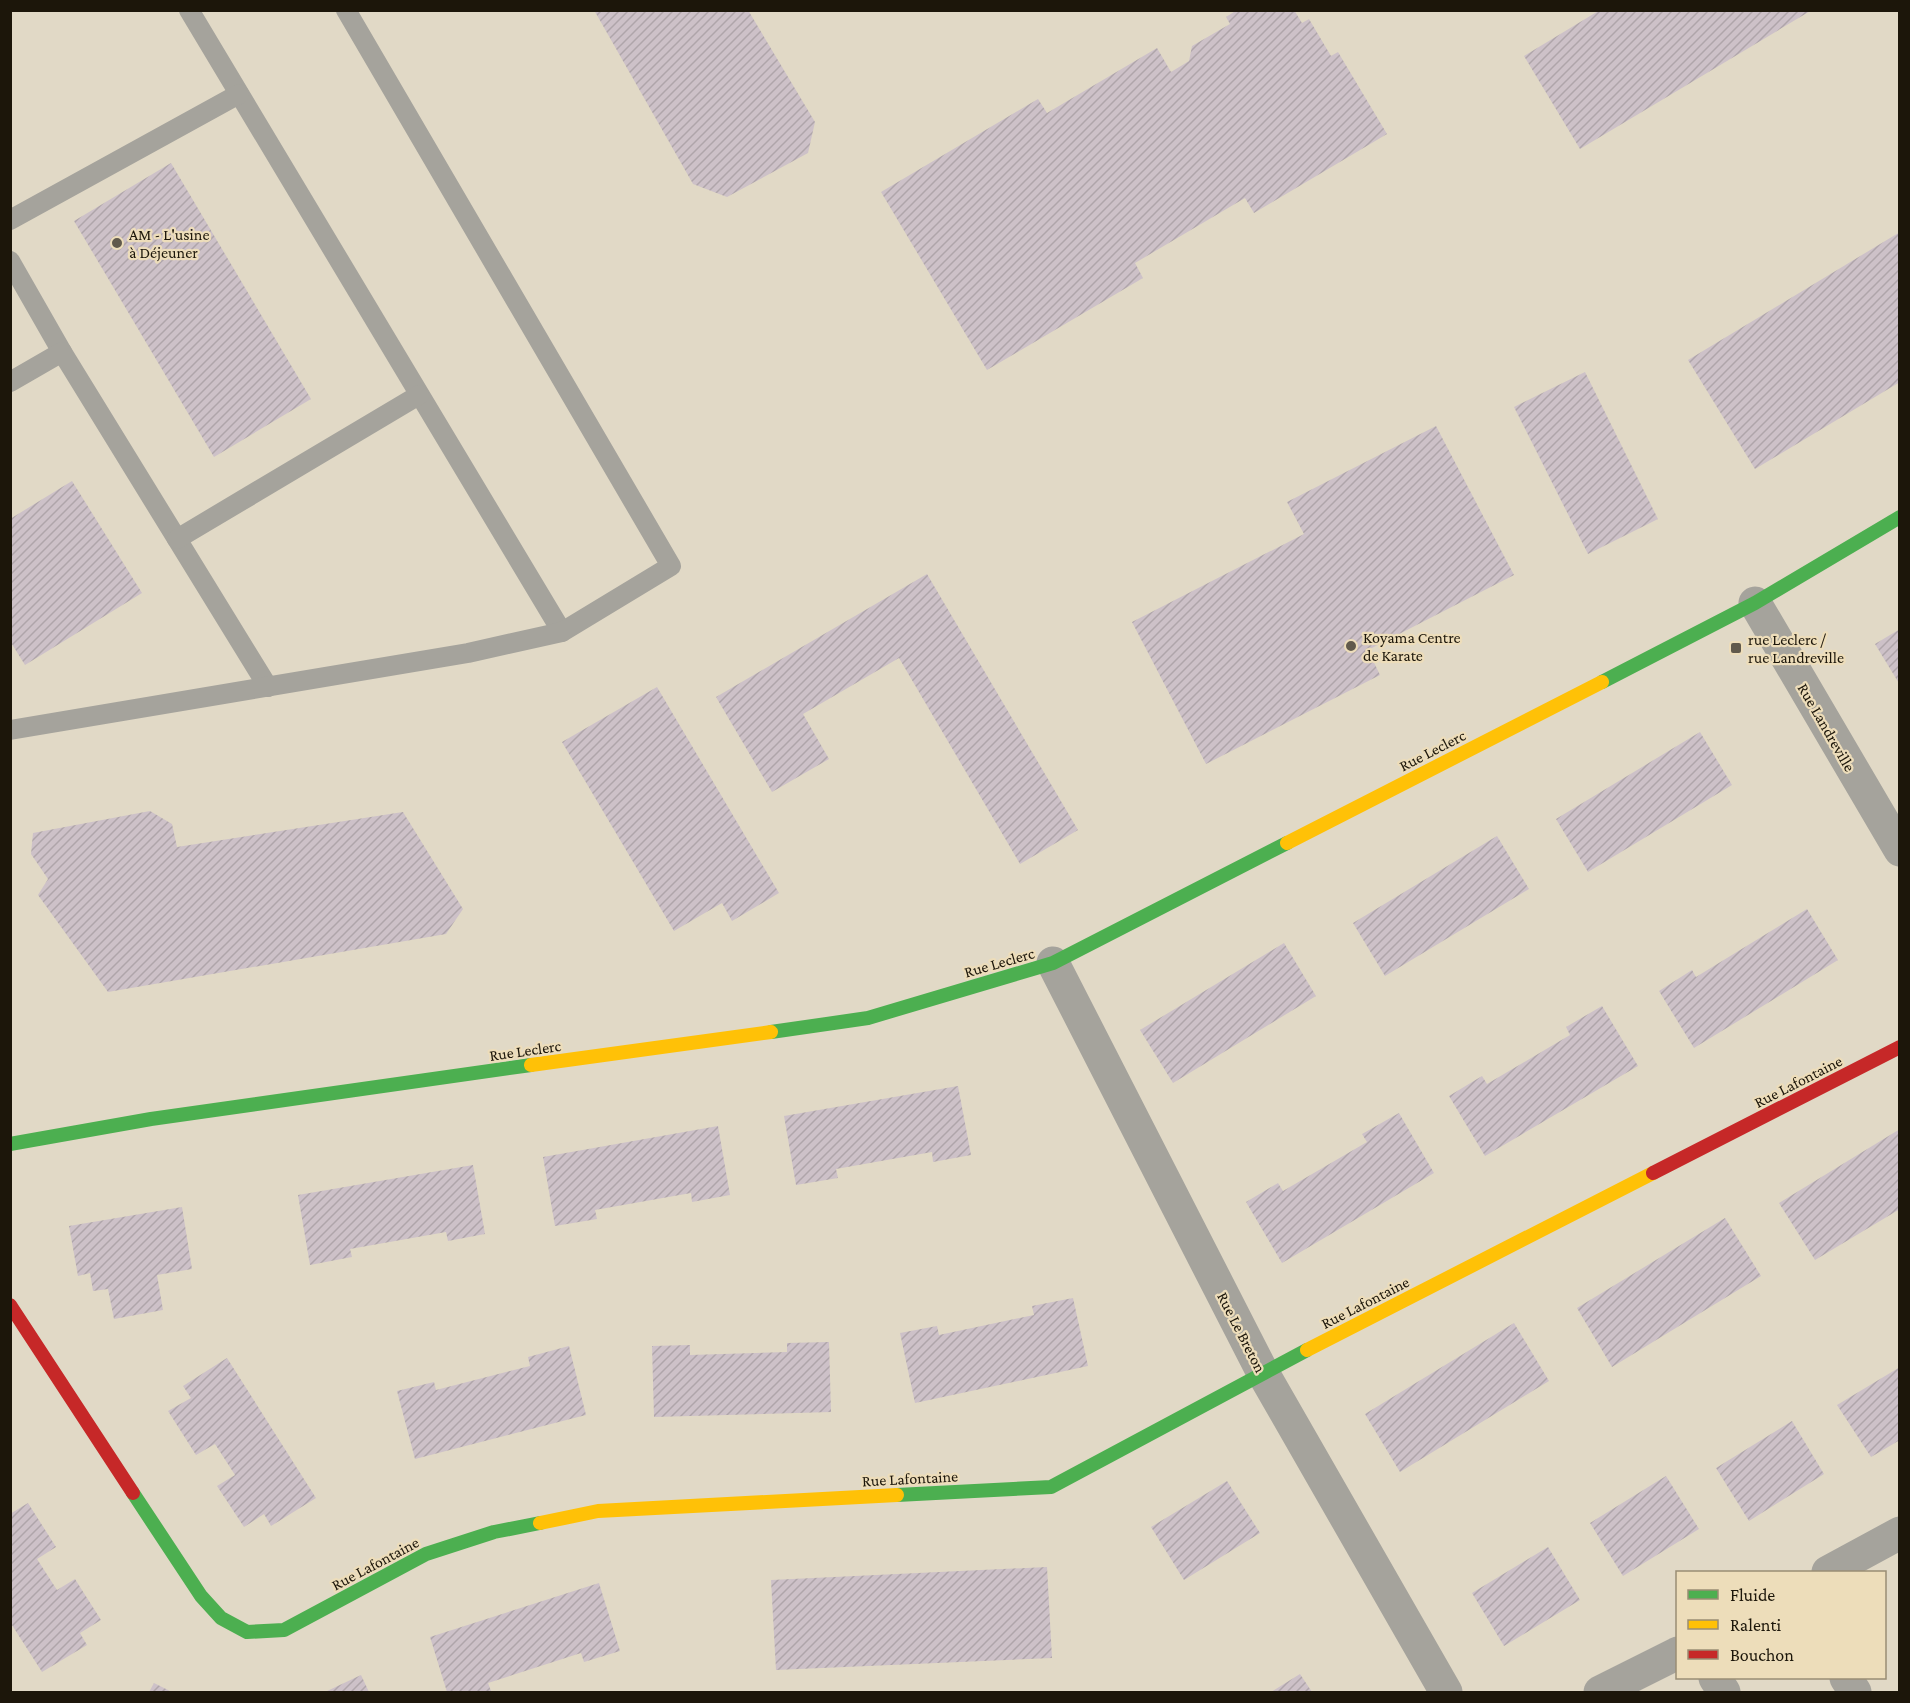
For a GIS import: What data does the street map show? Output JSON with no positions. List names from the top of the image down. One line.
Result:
{"streets":{"street":["Rue Landreville","Rue Leclerc","Rue Lafontaine","Rue Le Breton"]},"crossings":[["Rue Landreville","Rue Leclerc"],["Rue Leclerc","Rue Le Breton"],["Rue Lafontaine","Rue Le Breton"]],"places":{"other":["AM - L'usine à Déjeuner","Koyama Centre de Karate"],"transit":["rue Leclerc / rue Landreville"]},"legend":["Fluide","Ralenti","Bouchon"]}
